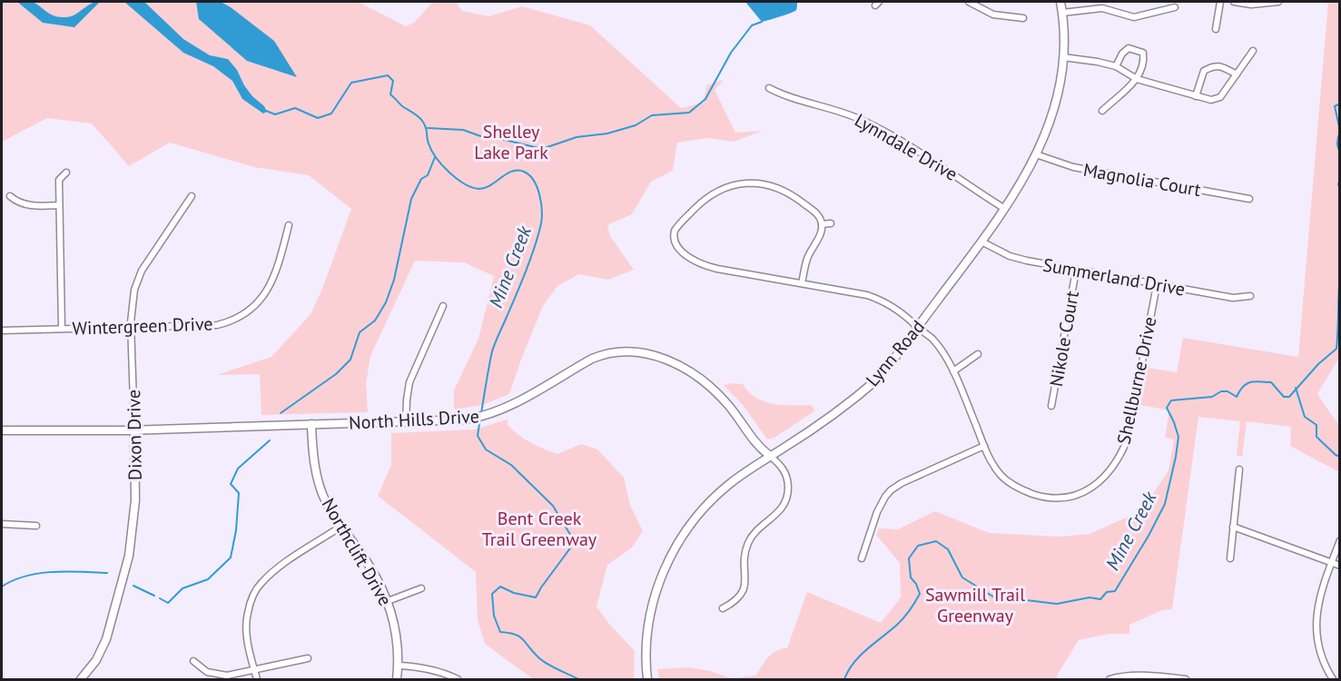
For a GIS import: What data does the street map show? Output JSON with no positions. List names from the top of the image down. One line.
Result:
{"streets":{"main road":["Lynn Road","North Hills Drive","Dixon Drive","Northclift Drive"],"street":["Lynndale Drive","Magnolia Court","Summerland Drive","Wintergreen Drive","Nikole Court","Shellburne Drive"]},"crossings":[["Lynndale Drive","Lynn Road"],["Magnolia Court","Lynn Road"],["Summerland Drive","Nikole Court"],["Summerland Drive","Lynn Road"],["Summerland Drive","Shellburne Drive"],["Wintergreen Drive","Dixon Drive"],["Lynn Road","Shellburne Drive"],["Lynn Road","North Hills Drive"],["North Hills Drive","Dixon Drive"],["North Hills Drive","Northclift Drive"]],"water":["Mine Creek"],"parks":["Shelley Lake Park","Bent Creek Trail Greenway","Sawmill Trail Greenway"]}
